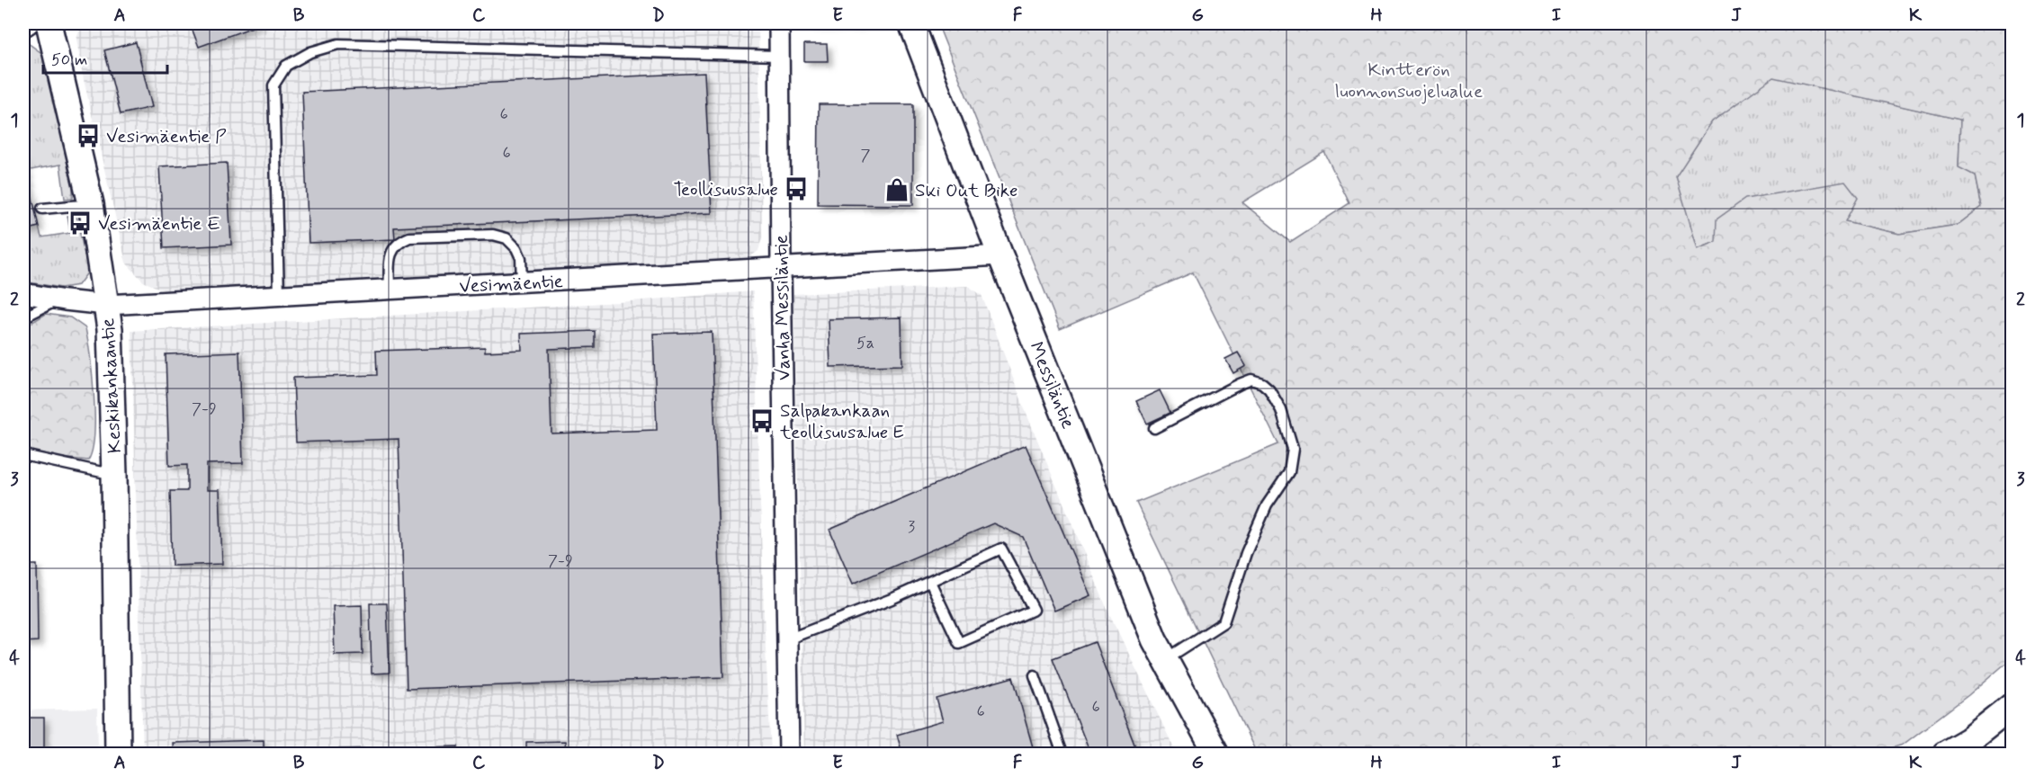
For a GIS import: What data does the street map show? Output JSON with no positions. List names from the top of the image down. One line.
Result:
{"streets":{"street":["Vesimäentie","Vanha Messiläntie","Messiläntie","Keskikankaantie"]},"crossings":[["Vesimäentie","Vanha Messiläntie"],["Vesimäentie","Messiläntie"],["Vesimäentie","Keskikankaantie"]],"parks":["Kintterön luonnonsuojelualue"],"places":{"bus stop":["Vesimäentie P","Teollisuusalue","Vesimäentie E","Salpakankaan teollisuusalue E"],"shop":["Ski Out Bike"]},"house_numbers":["6","6","7","5a","7-9","3","7-9","6","6"],"scale_bar":"50 m","grid":{"columns":["A","B","C","D","E","F","G","H","I","J","K"],"rows":["1","2","3","4"]}}
